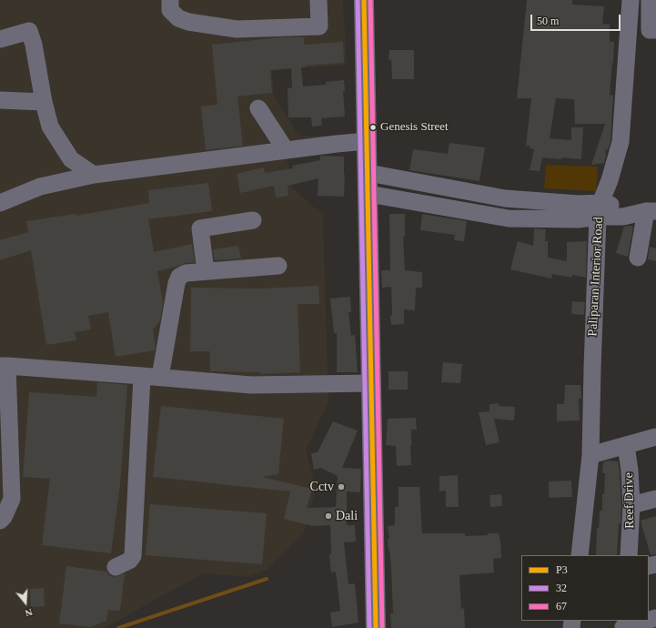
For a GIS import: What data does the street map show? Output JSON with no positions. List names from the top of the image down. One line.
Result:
{"streets":{"street":["Paliparan Interior Road","Reef Drive"]},"places":["Genesis Street","Cctv","Dali"],"lines":["transit line P3","transit line 32","transit line 67"],"legend":["P3","32","67"],"scale_bar":"50 m","north":"bottom"}
